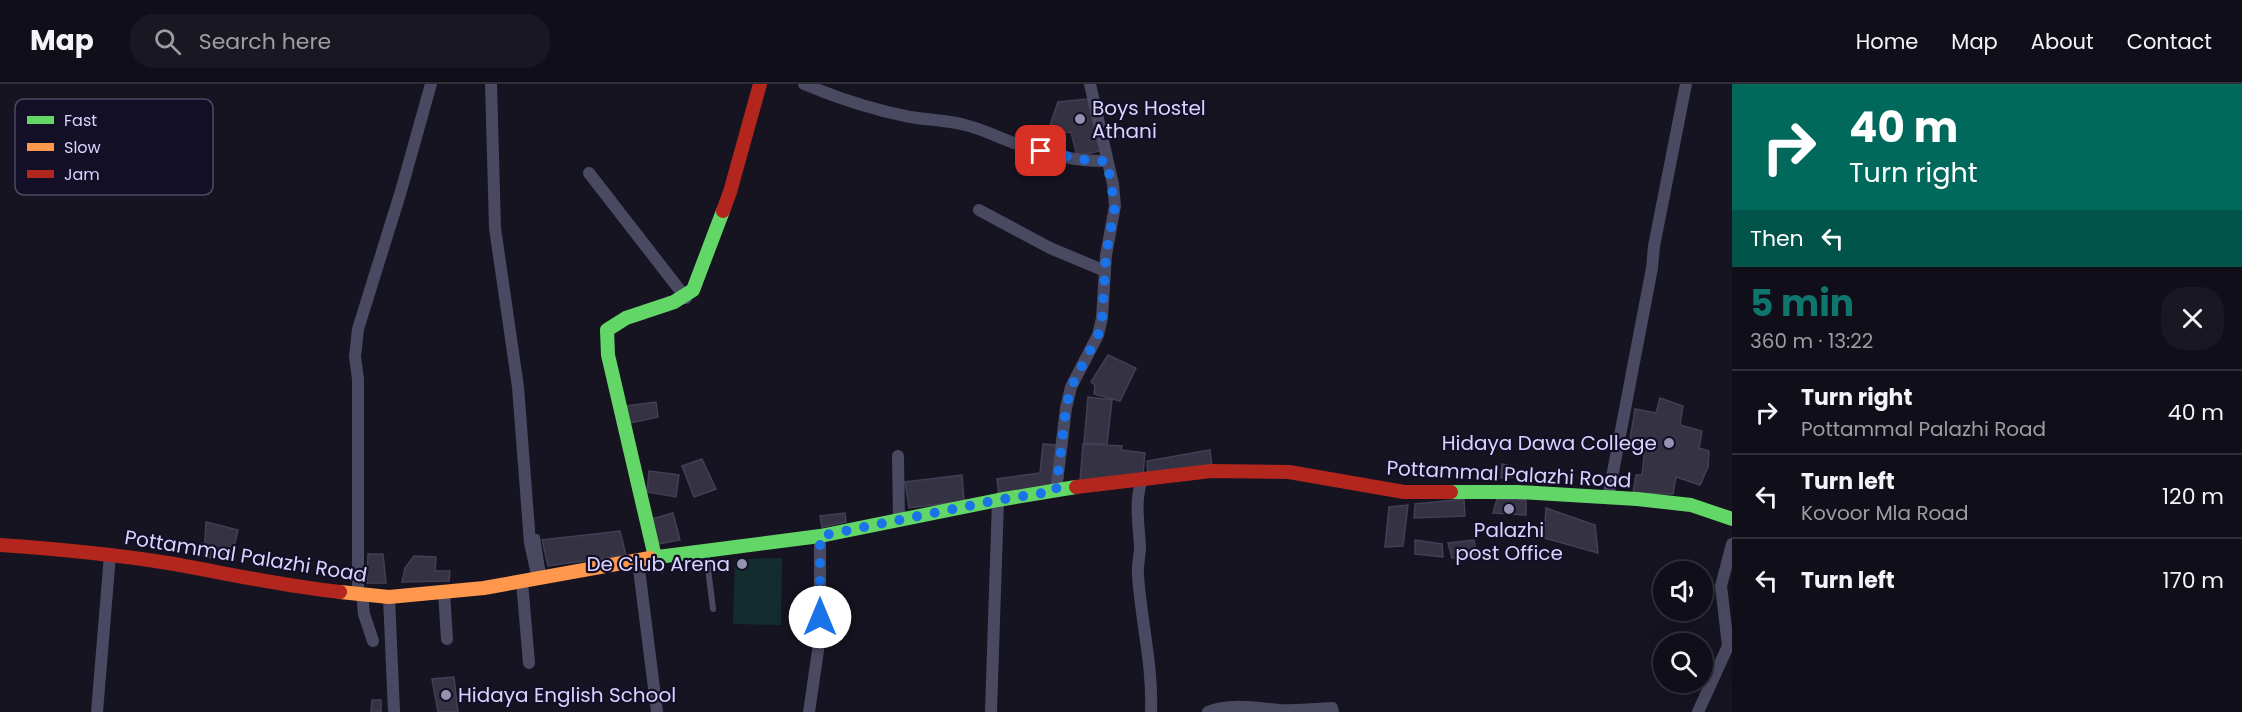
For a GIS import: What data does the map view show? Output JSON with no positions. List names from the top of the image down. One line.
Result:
{"streets":{"street":["Pottammal Palazhi Road"]},"places":["Boys Hostel Athani","Hidaya Dawa College","Palazhi post Office","De Club Arena","Hidaya English School"],"legend":["Fast","Slow","Jam"],"page":{"header":"Map","search":"Search here","nav":["Home","Map","About","Contact"],"turn":["40 m","Turn right"],"then":"Then","heading":["5 min","360 m · 13:22"],"list":[{"name":"Turn right","note":"Pottammal Palazhi Road","value":"40 m"},{"name":"Turn left","note":"Kovoor Mla Road","value":"120 m"},{"name":"Turn left","value":"170 m"}]}}
